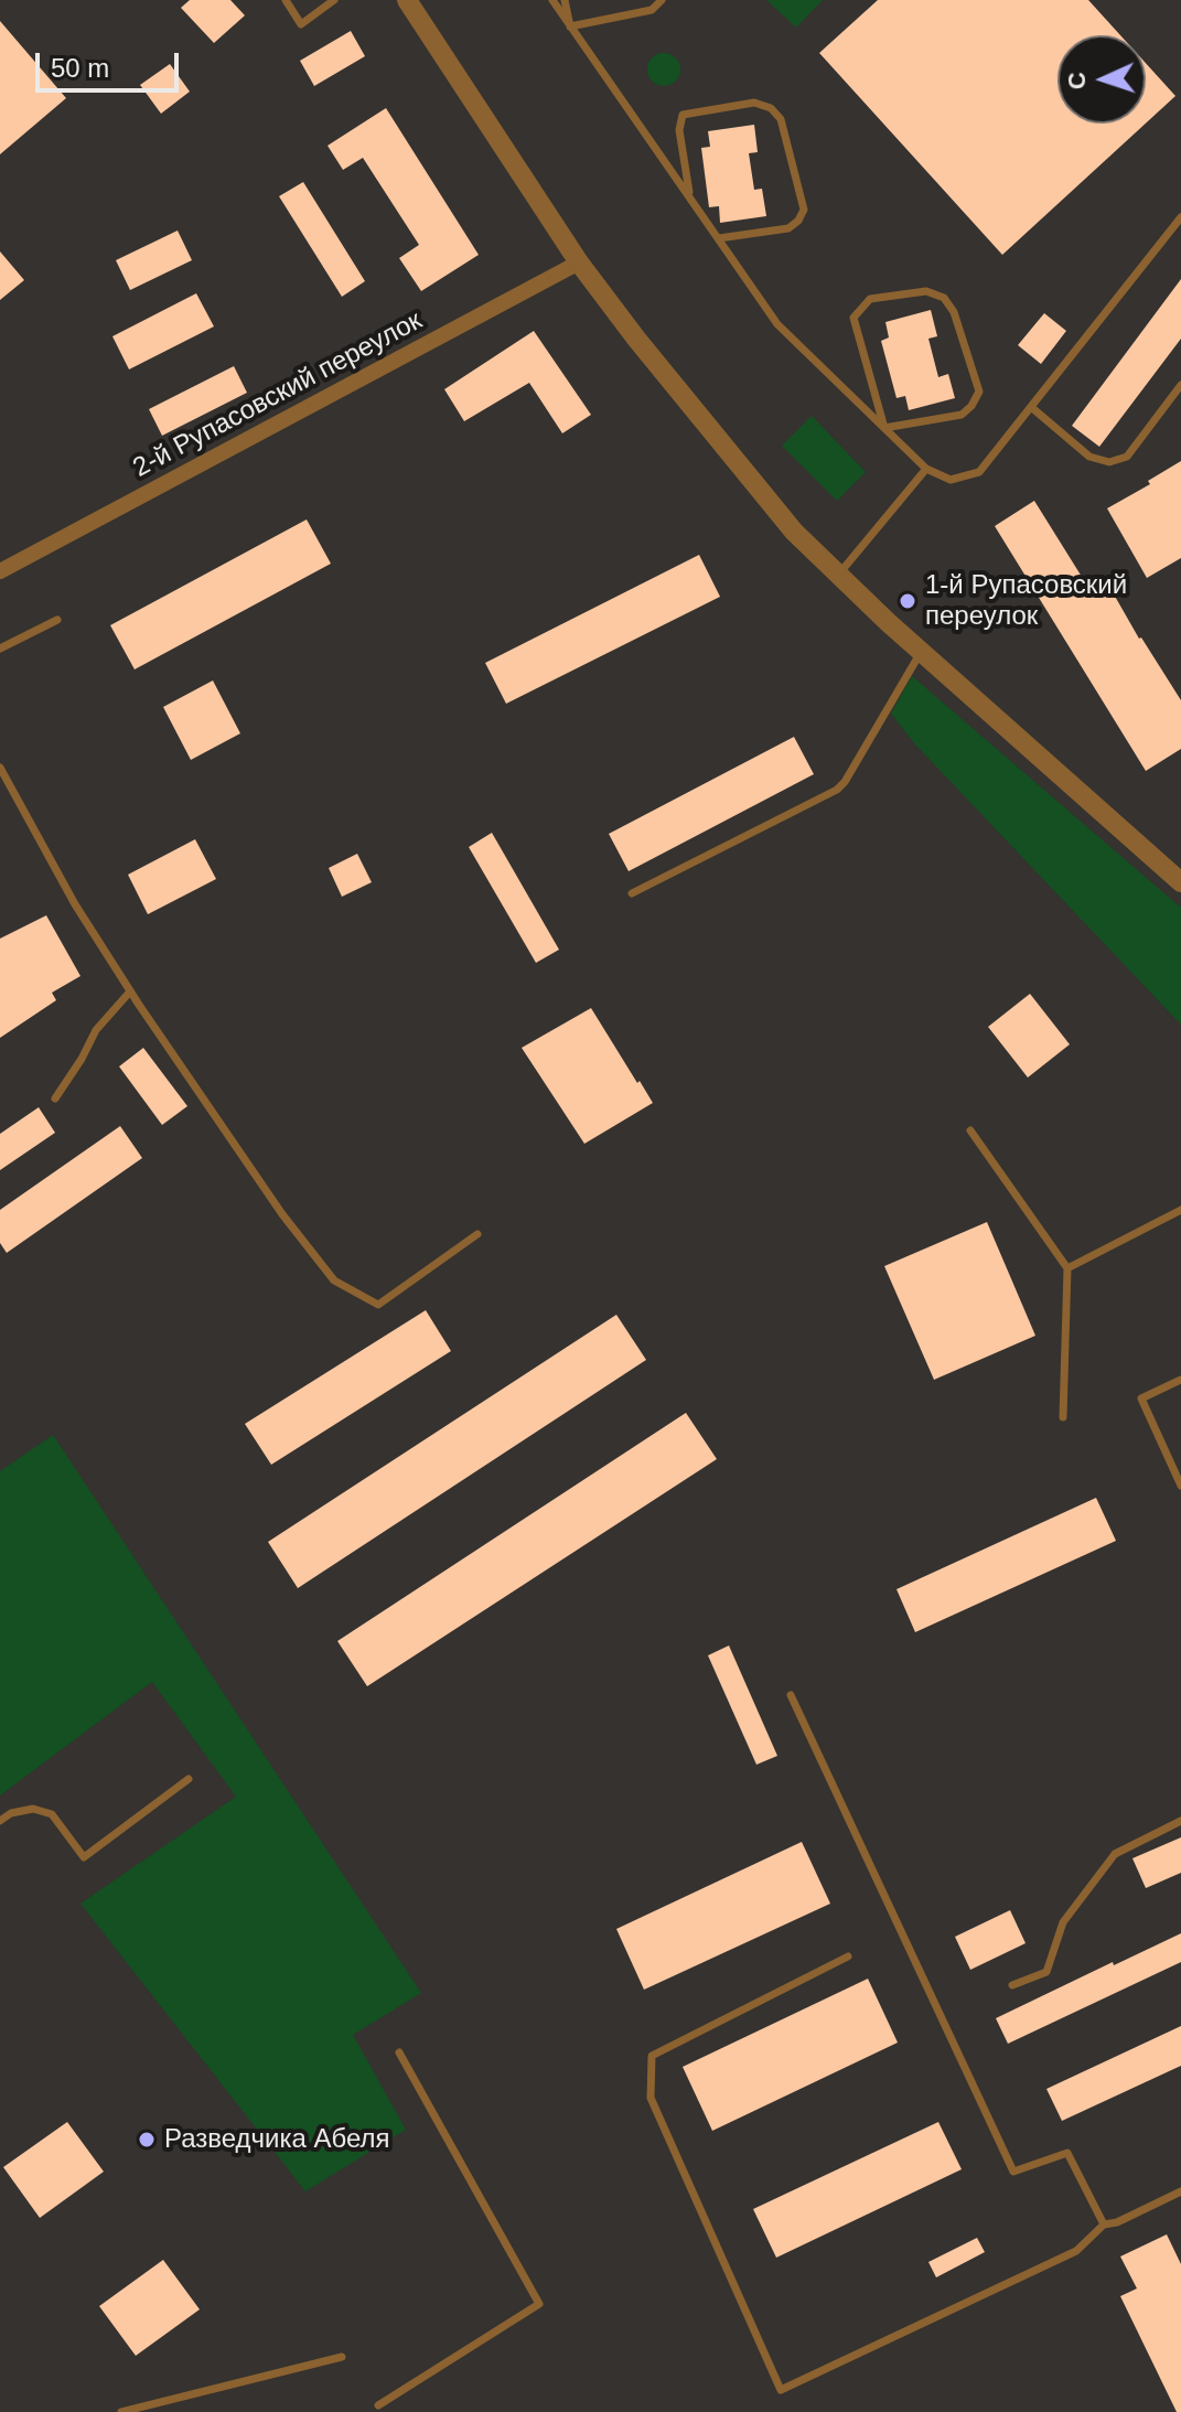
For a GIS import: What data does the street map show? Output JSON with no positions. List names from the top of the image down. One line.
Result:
{"streets":{"street":["2-й Рупасовский переулок"]},"places":["1-й Рупасовский переулок","Разведчика Абеля"],"scale_bar":"50 m","north":"left"}
